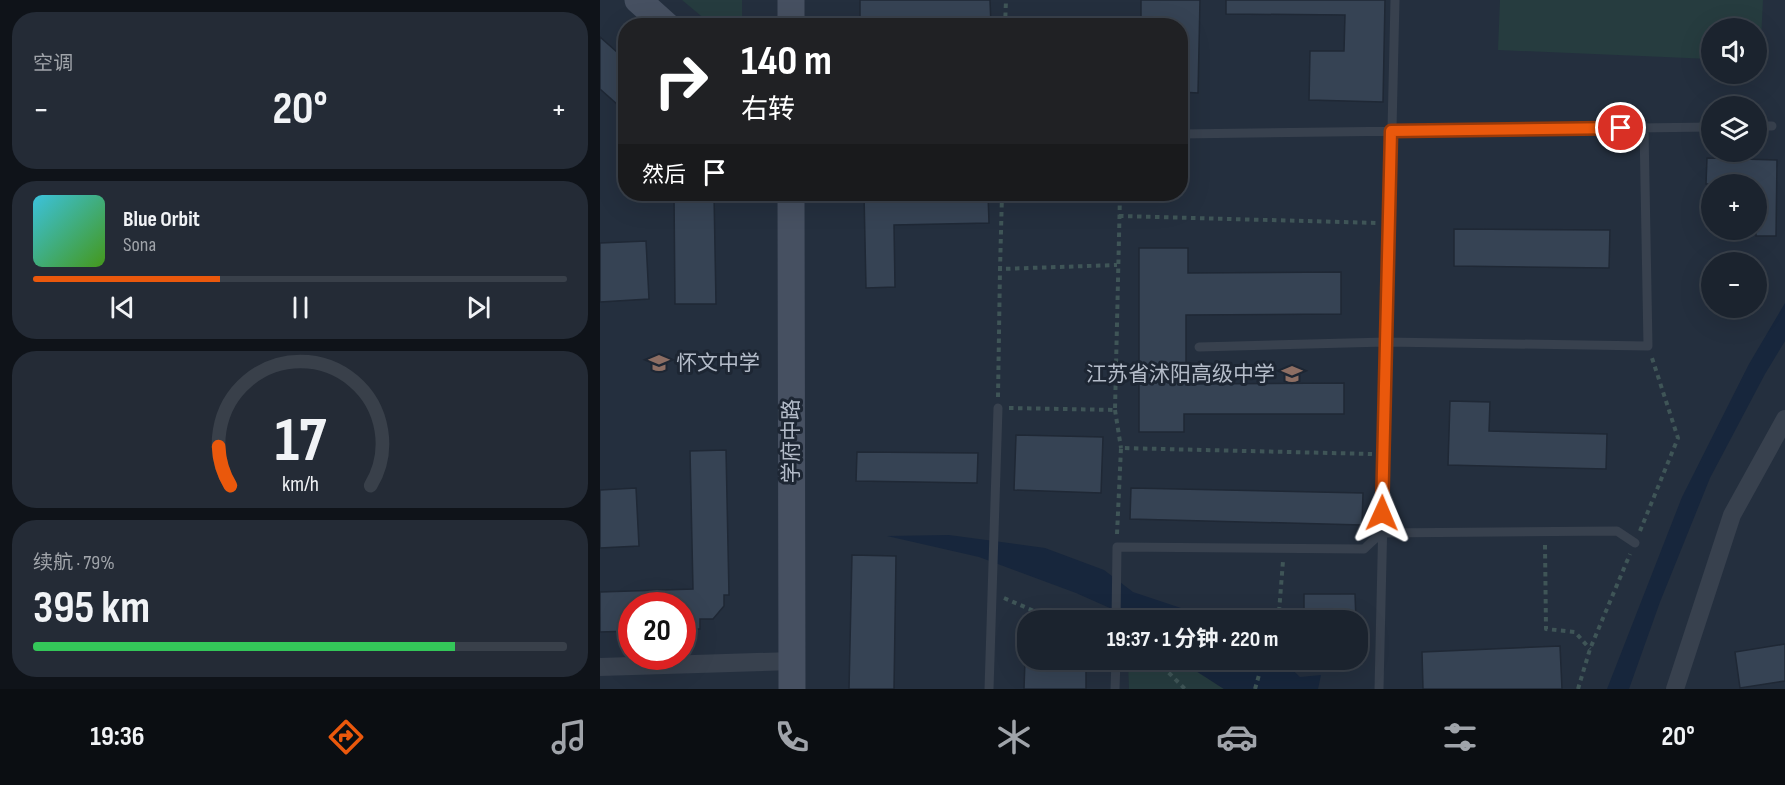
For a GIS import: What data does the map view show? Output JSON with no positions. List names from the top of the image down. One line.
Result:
{"streets":{"street":["学府中路"]},"places":{"school or university":["怀文中学","江苏省沭阳高级中学"]},"page":{"tile":["空调",["续航 · 79%","395 km"]],"map_buttons":["+","−"],"turn":["140 m","右转"],"heat":["−","20°","+"],"then":"然后","song":["Blue Orbit","Sona"],"limit":"20","trip":"19:37 · 1 分钟 · 220 m","tabs":["19:36","20°"],"gauge":["17","km/h"]}}
